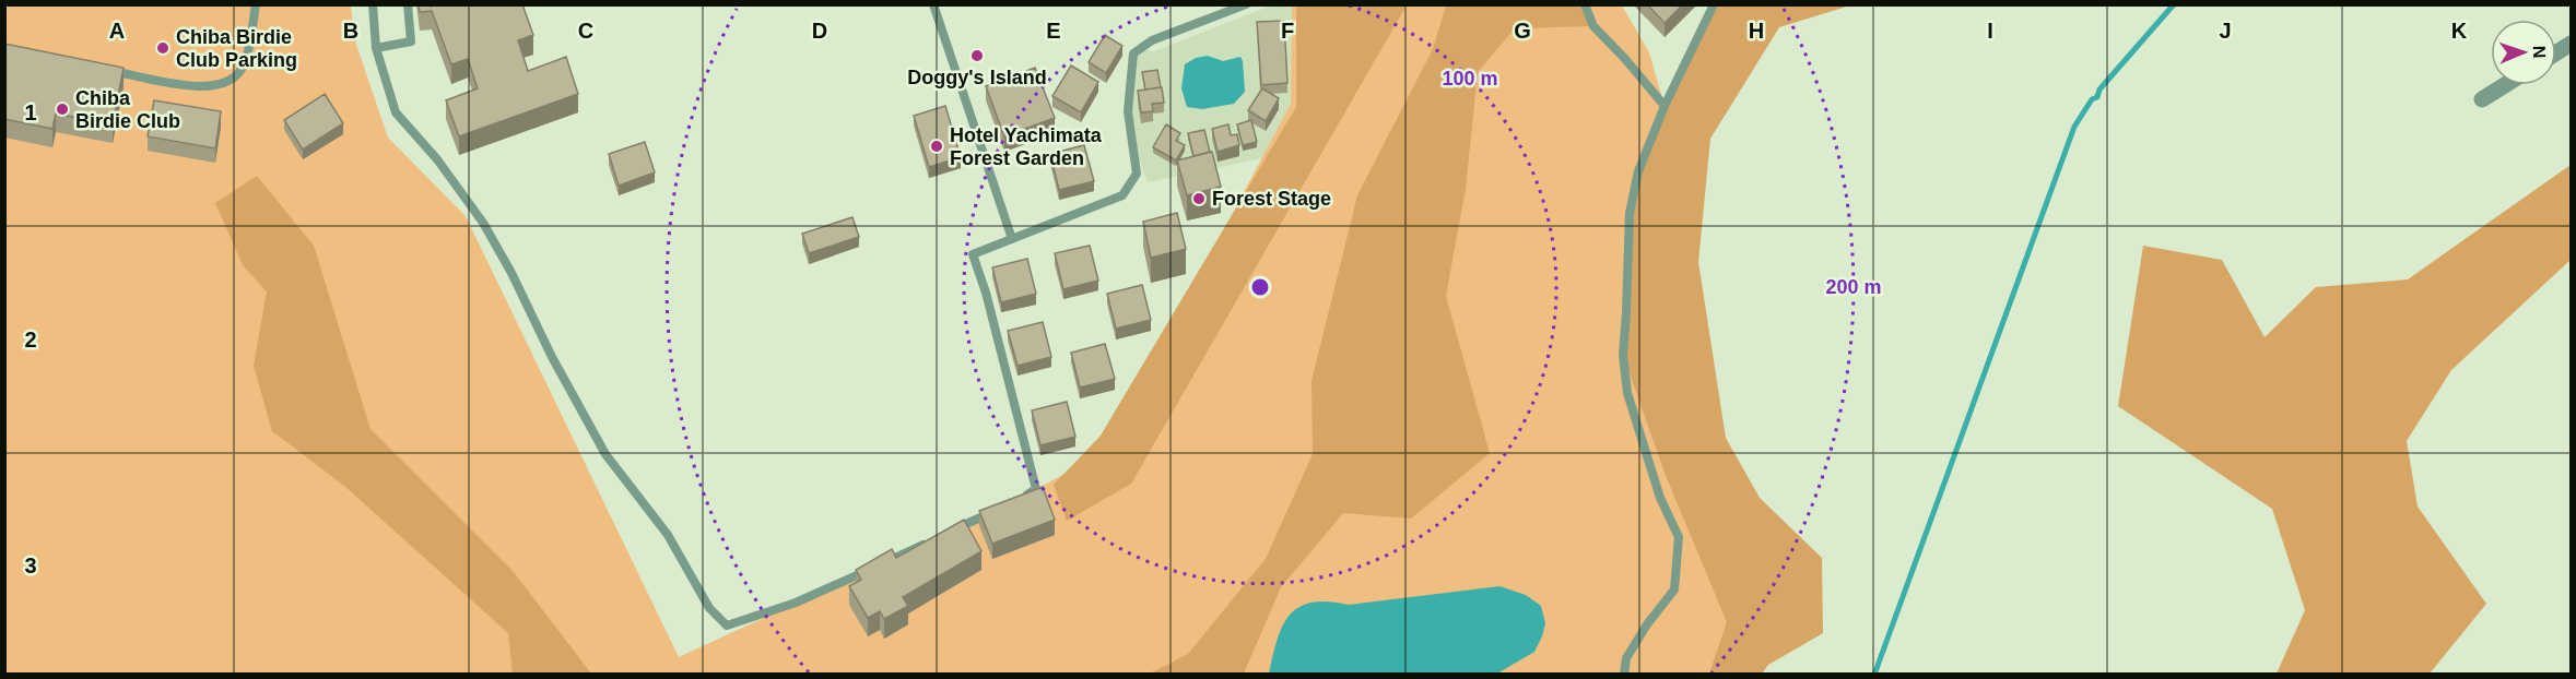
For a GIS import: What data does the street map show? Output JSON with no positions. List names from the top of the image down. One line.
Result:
{"places":["Chiba Birdie Club Parking","Doggy's Island","Chiba Birdie Club","Hotel Yachimata Forest Garden","Forest Stage"],"north":"right","grid":{"columns":["A","B","C","D","E","F","G","H","I","J","K"],"rows":["1","2","3"]},"rings":["100 m","200 m"]}
